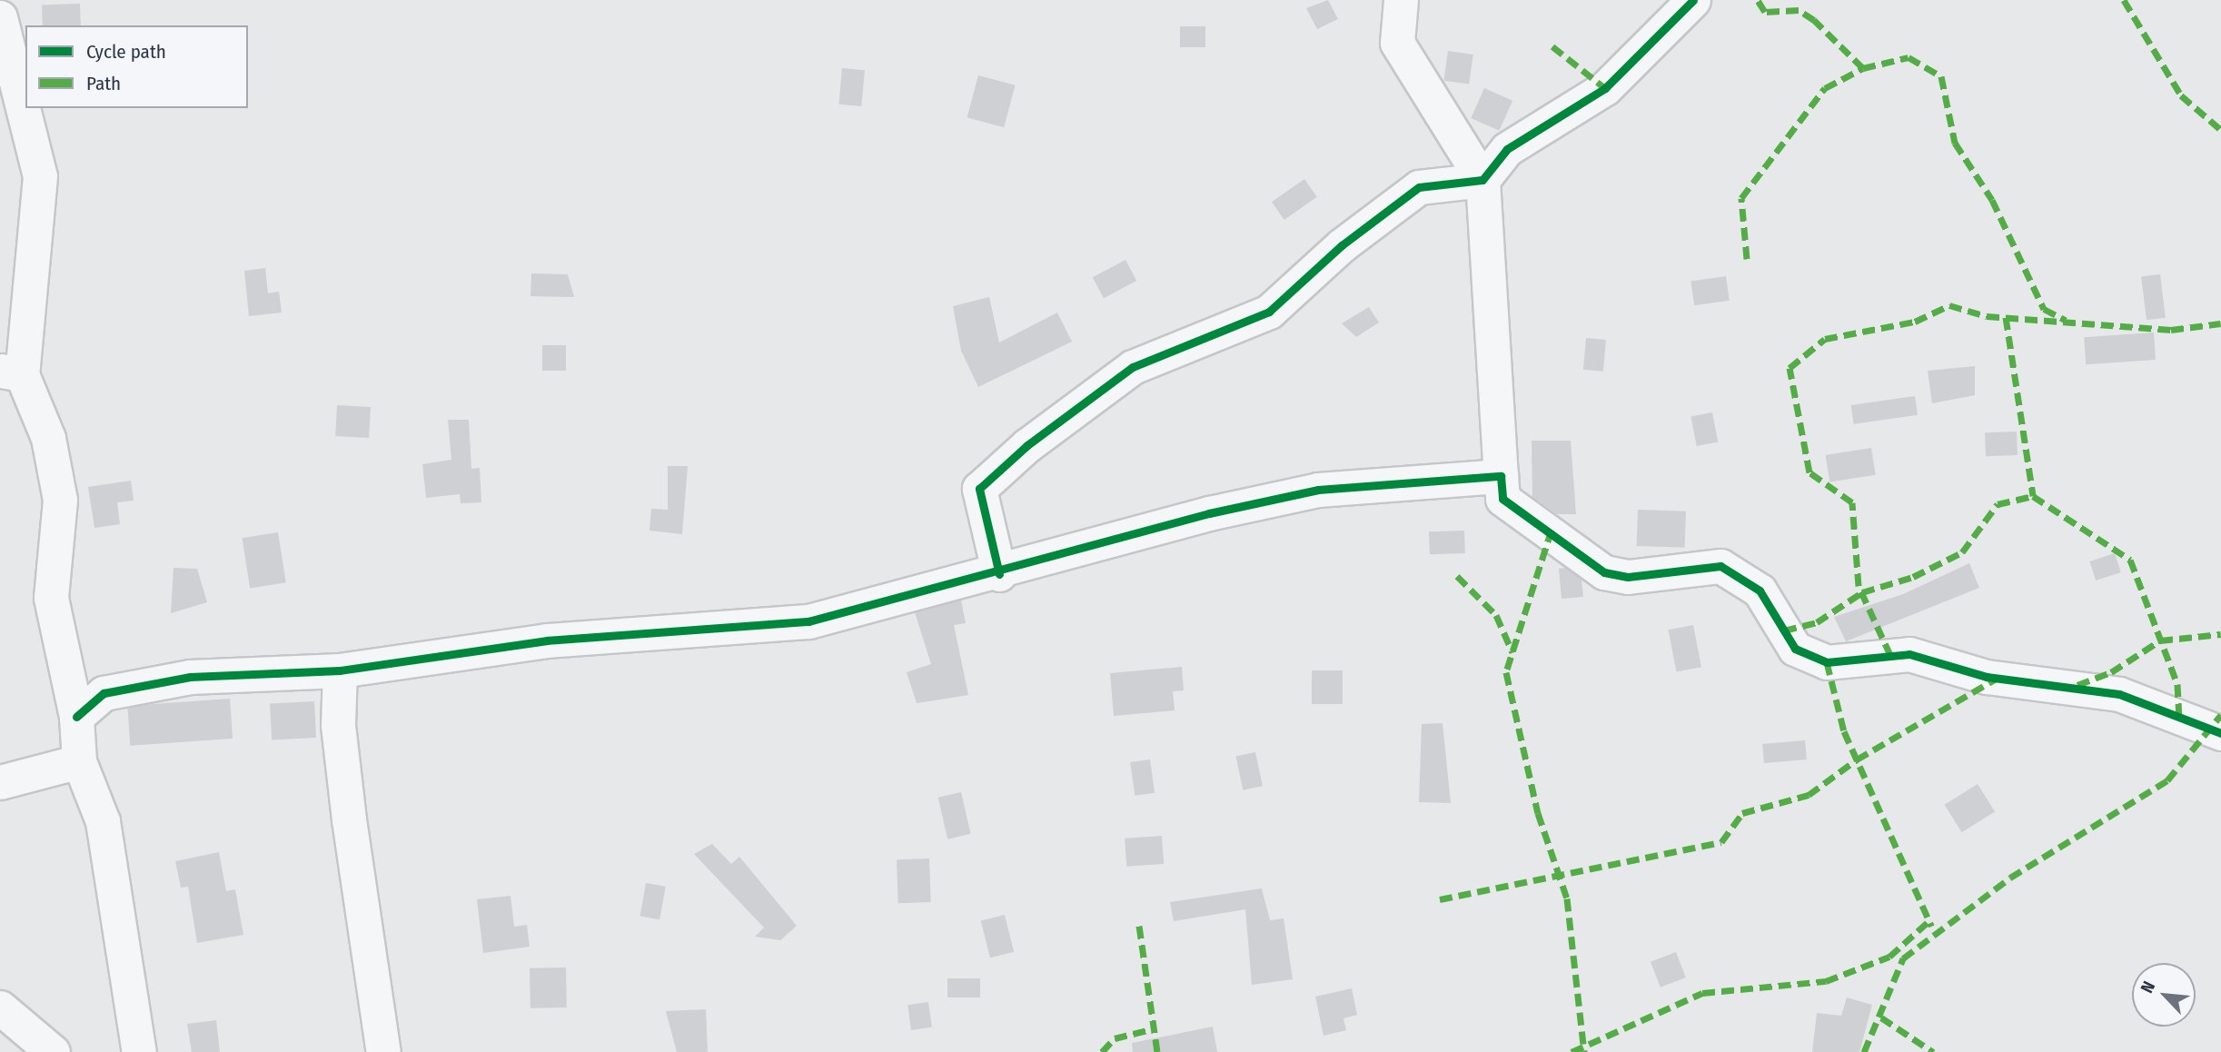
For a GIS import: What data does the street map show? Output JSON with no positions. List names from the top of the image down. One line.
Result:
{"legend":["Cycle path","Path"],"north":"top left"}
